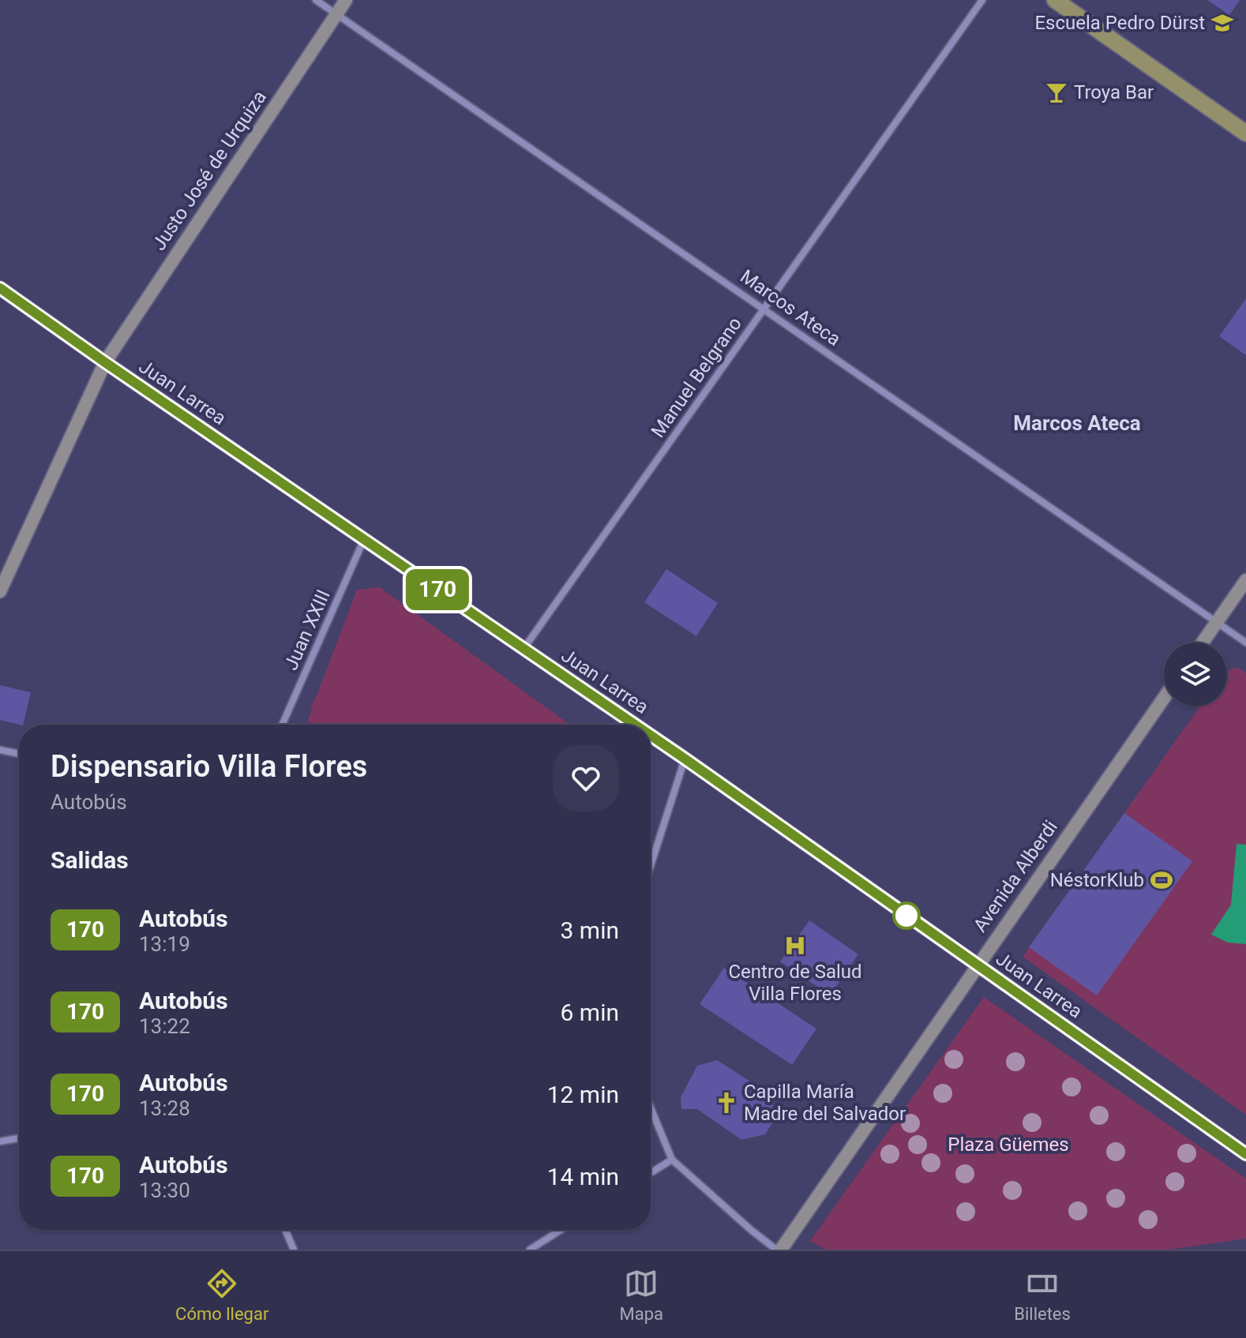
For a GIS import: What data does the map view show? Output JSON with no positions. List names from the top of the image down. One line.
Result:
{"streets":{"street":["Justo José de Urquiza","Marcos Ateca","Manuel Belgrano","Juan Larrea","Juan XXIII","Avenida Alberdi"]},"crossings":[["Justo José de Urquiza","Marcos Ateca"],["Justo José de Urquiza","Juan Larrea"],["Marcos Ateca","Manuel Belgrano"],["Manuel Belgrano","Juan Larrea"],["Juan Larrea","Juan XXIII"],["Juan Larrea","Avenida Alberdi"]],"districts":["Marcos Ateca"],"parks":["Plaza Güemes"],"places":{"school or university":["Escuela Pedro Dürst"],"bar":["Troya Bar"],"sports":["NéstorKlub"],"hospital":["Centro de Salud Villa Flores"],"church":["Capilla María Madre del Salvador"]},"lines":["bus line 170"],"page":{"on_map":"170","heading":[["Dispensario Villa Flores","Autobús"],"Salidas"],"list":[{"mark":"170","name":"Autobús","note":"13:19","value":"3 min"},{"mark":"170","name":"Autobús","note":"13:22","value":"6 min"},{"mark":"170","name":"Autobús","note":"13:28","value":"12 min"},{"mark":"170","name":"Autobús","note":"13:30","value":"14 min"}],"tabs":["Cómo llegar","Mapa","Billetes"]}}
